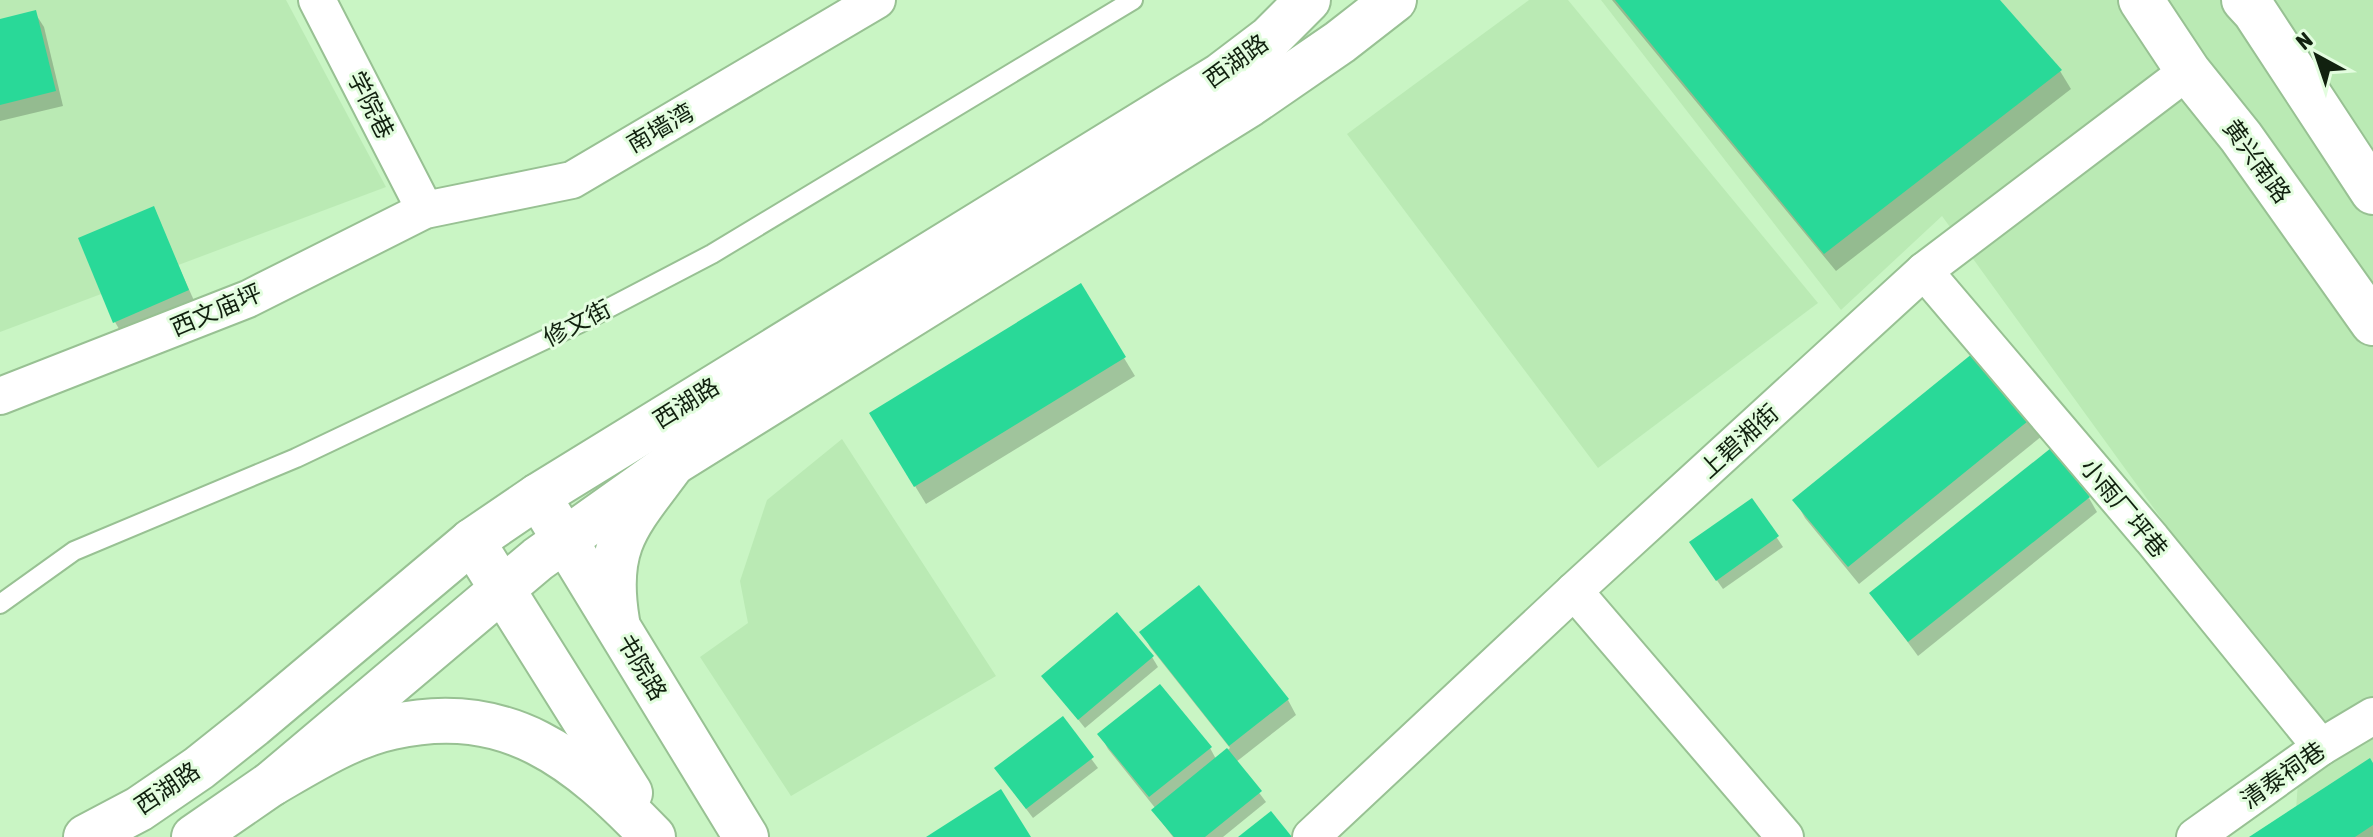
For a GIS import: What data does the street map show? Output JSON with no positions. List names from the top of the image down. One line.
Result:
{"streets":{"main road":["西湖路","黄兴南路","书院路"],"street":["学院巷","南墙湾","西文庙坪","上碧湘街","小雨厂坪巷","清泰祠巷"],"lane":["修文街"]},"crossings":[["西湖路","书院路"],["学院巷","南墙湾"],["学院巷","西文庙坪"],["南墙湾","西文庙坪"],["黄兴南路","上碧湘街"],["上碧湘街","小雨厂坪巷"],["小雨厂坪巷","清泰祠巷"]],"north":"top left"}
